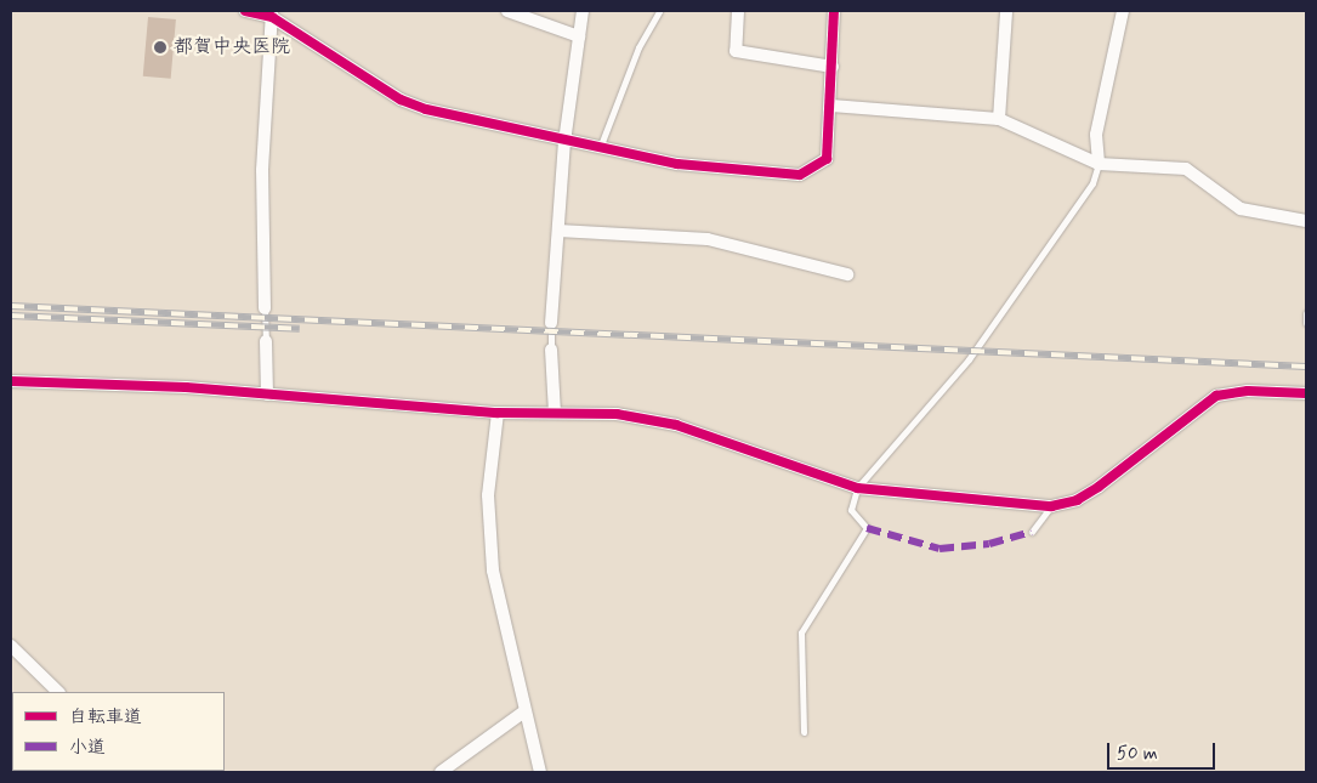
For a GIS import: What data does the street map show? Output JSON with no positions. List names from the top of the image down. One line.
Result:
{"places":["都賀中央医院"],"legend":["自転車道","小道"],"scale_bar":"50 m"}
